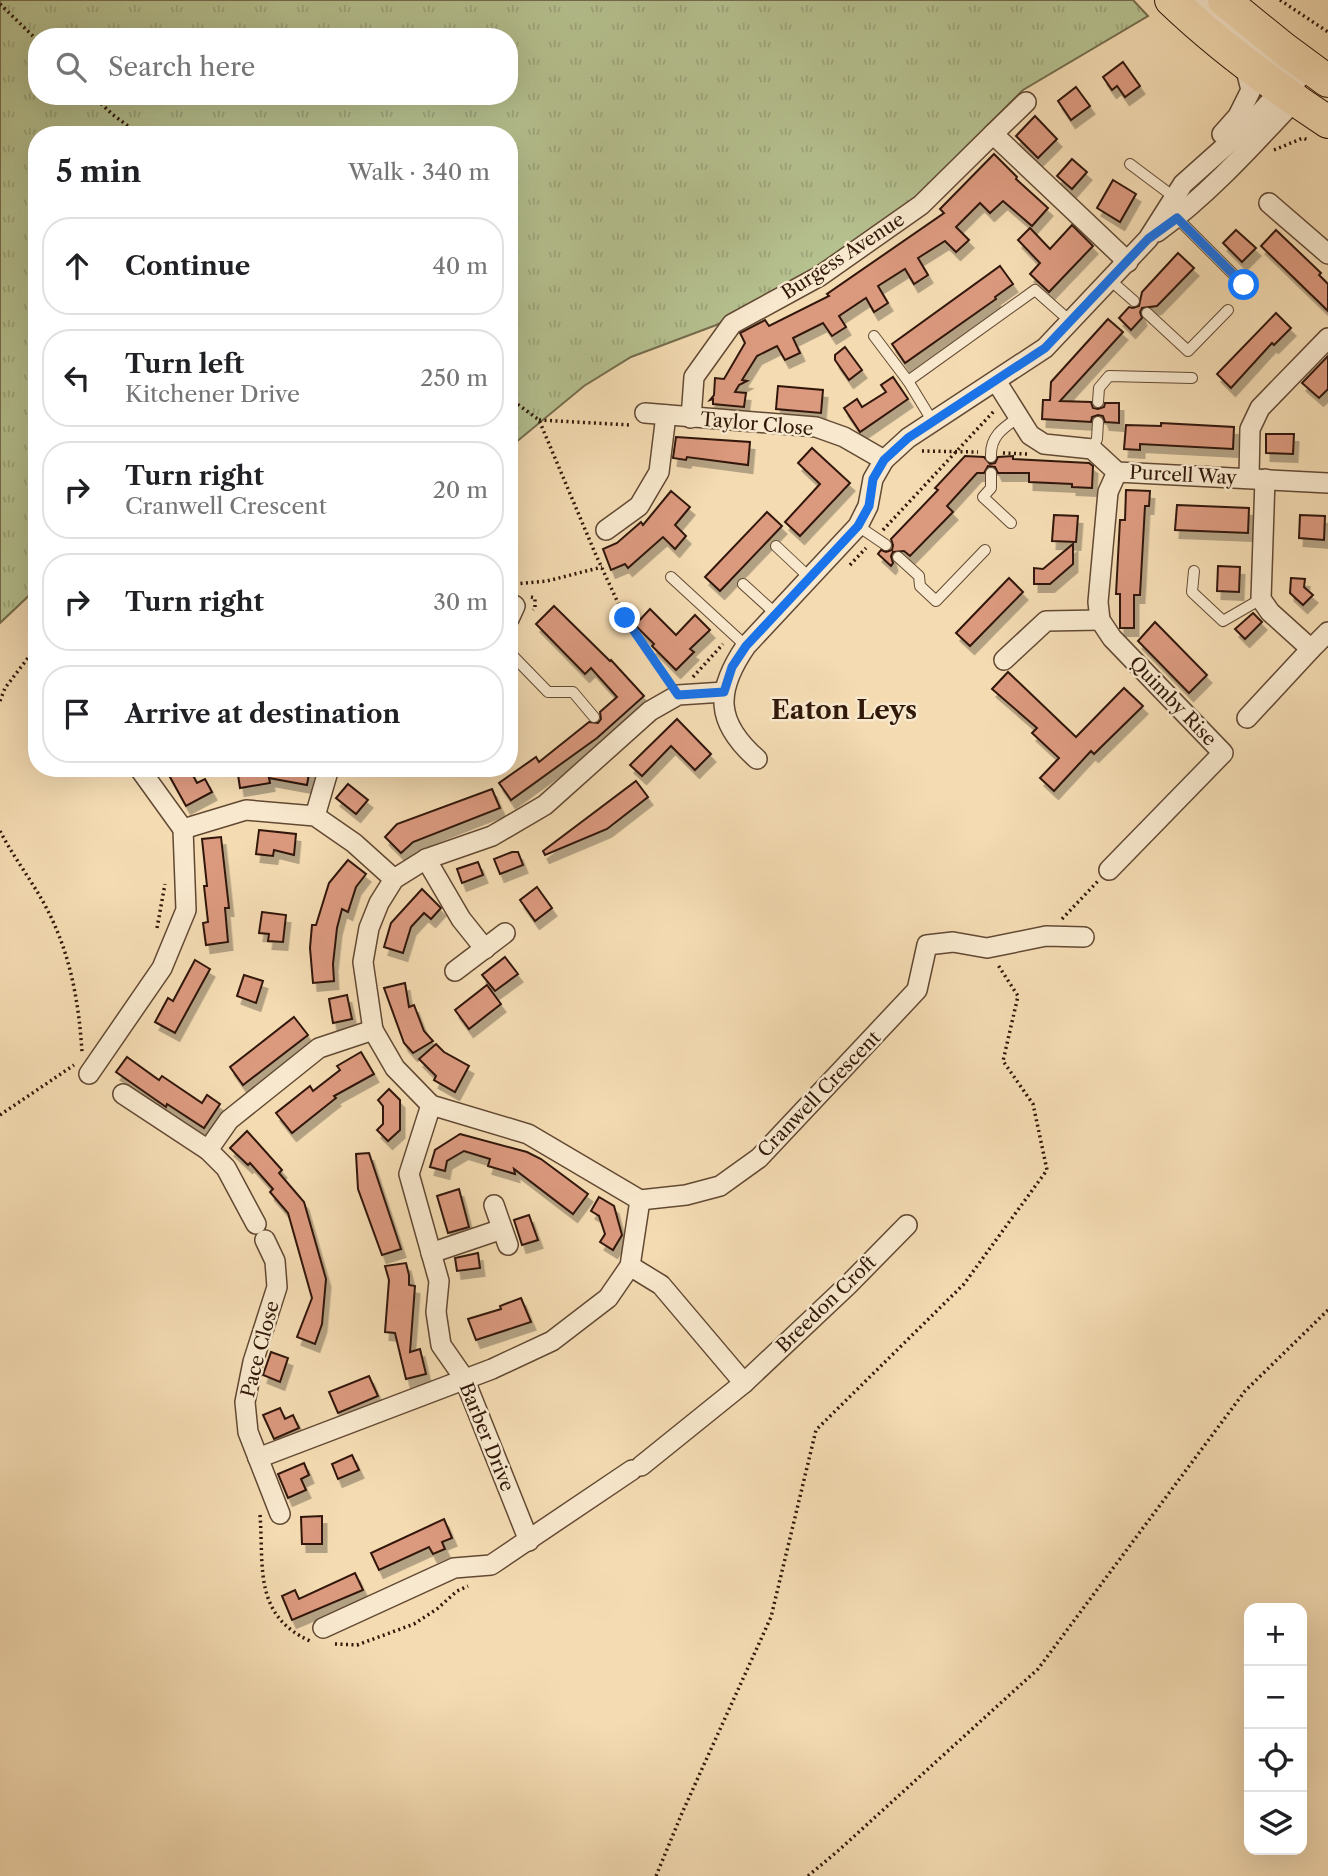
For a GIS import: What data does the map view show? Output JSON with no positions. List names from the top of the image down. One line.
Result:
{"streets":{"street":["Burgess Avenue","Taylor Close","Purcell Way","Quimby Rise","Cranwell Crescent","Breedon Croft","Pace Close","Barber Drive"]},"crossings":[["Burgess Avenue","Taylor Close"],["Breedon Croft","Barber Drive"]],"districts":["Eaton Leys"],"page":{"search":"Search here","heading":["5 min","Walk · 340 m"],"list":[["Continue","40 m"],["Turn left","Kitchener Drive","250 m"],["Turn right","Cranwell Crescent","20 m"],["Turn right","30 m"],"Arrive at destination"],"map_buttons":["+","−"]}}
